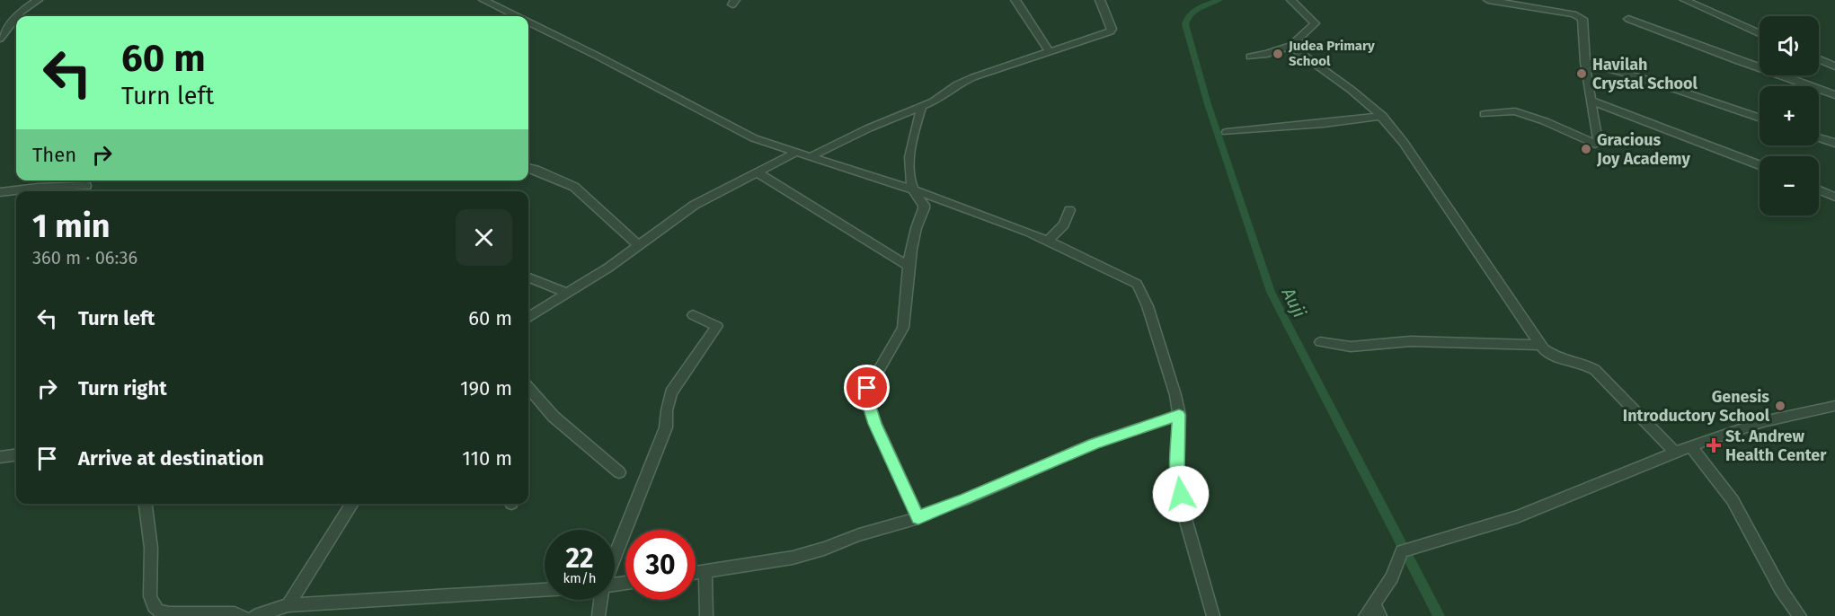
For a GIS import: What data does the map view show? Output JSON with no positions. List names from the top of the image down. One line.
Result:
{"water":["Auji"],"places":{"other":["Judea Primary School","Havilah Crystal School","Gracious Joy Academy","Genesis Introductory School"],"health":["St. Andrew Health Center"]},"page":{"map_buttons":["+","−"],"turn":["60 m","Turn left"],"then":"Then","heading":["1 min","360 m · 06:36"],"list":[{"name":"Turn left","value":"60 m"},{"name":"Turn right","value":"190 m"},{"name":"Arrive at destination","value":"110 m"}],"speed":"22 km/h","limit":"30"}}
